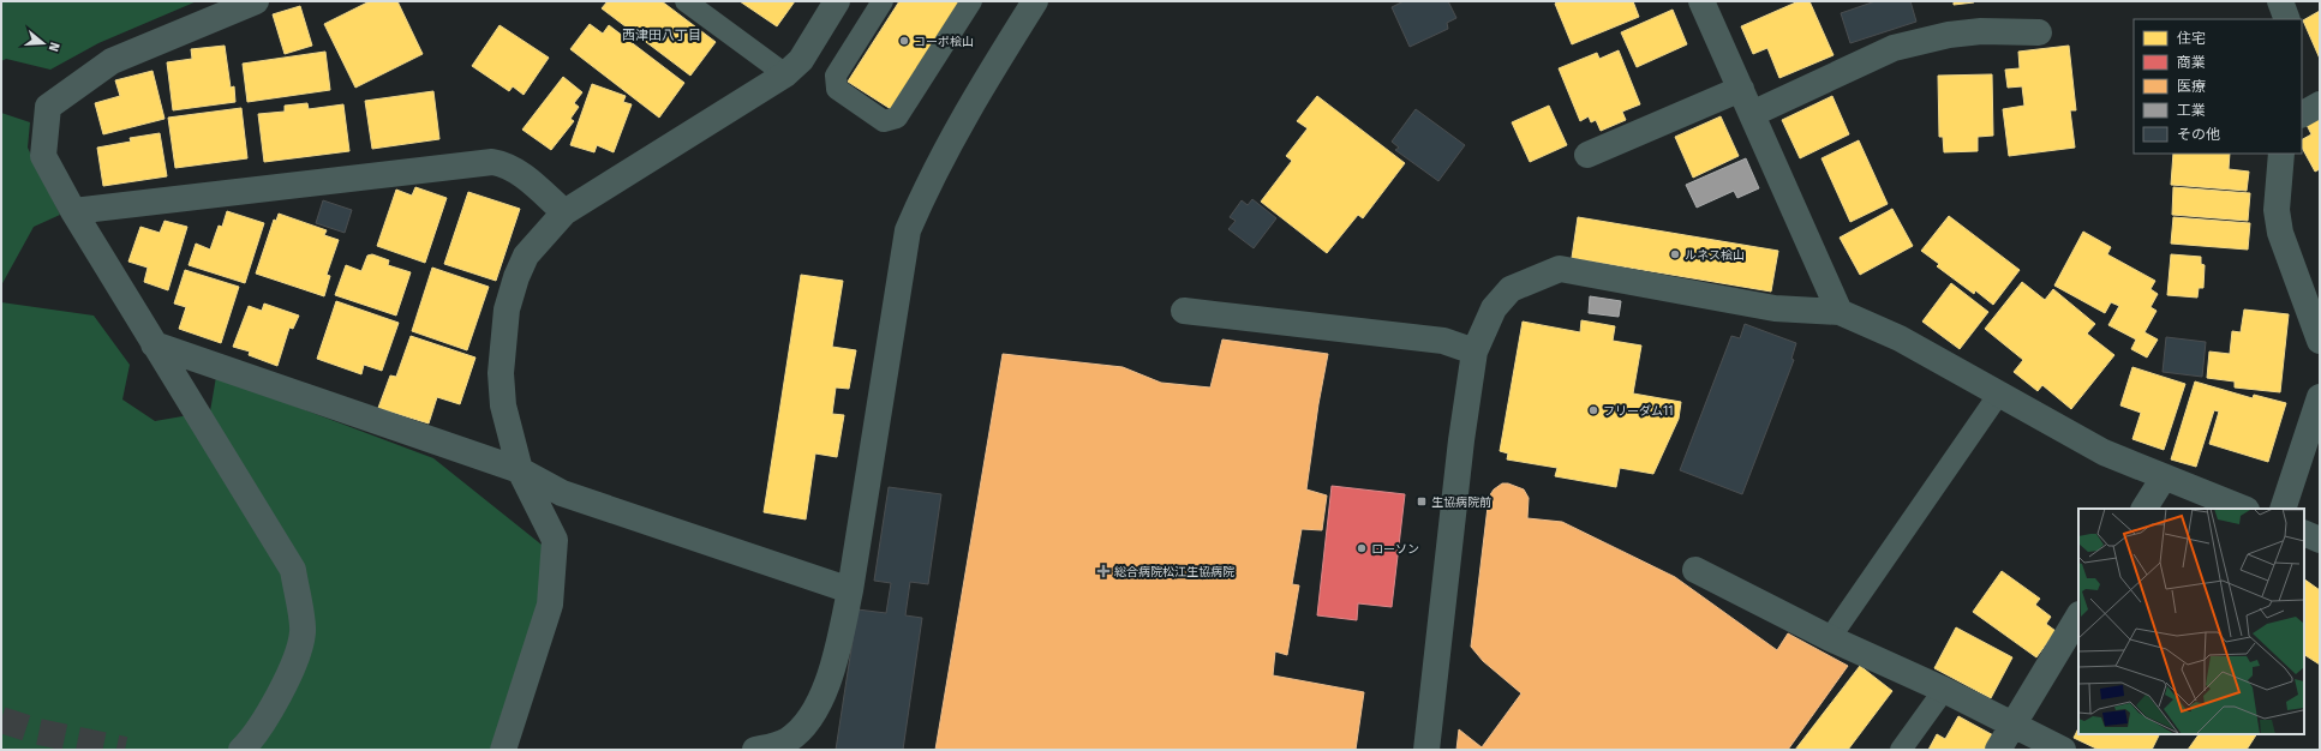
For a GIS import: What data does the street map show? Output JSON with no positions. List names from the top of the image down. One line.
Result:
{"districts":["西津田八丁目"],"places":{"other":["コーポ桧山","ルネス桧山","フリーダム11","ローソン"],"transit":["生協病院前"],"health":["総合病院松江生協病院"]},"legend":["住宅","商業","医療","工業","その他"],"north":"right"}
